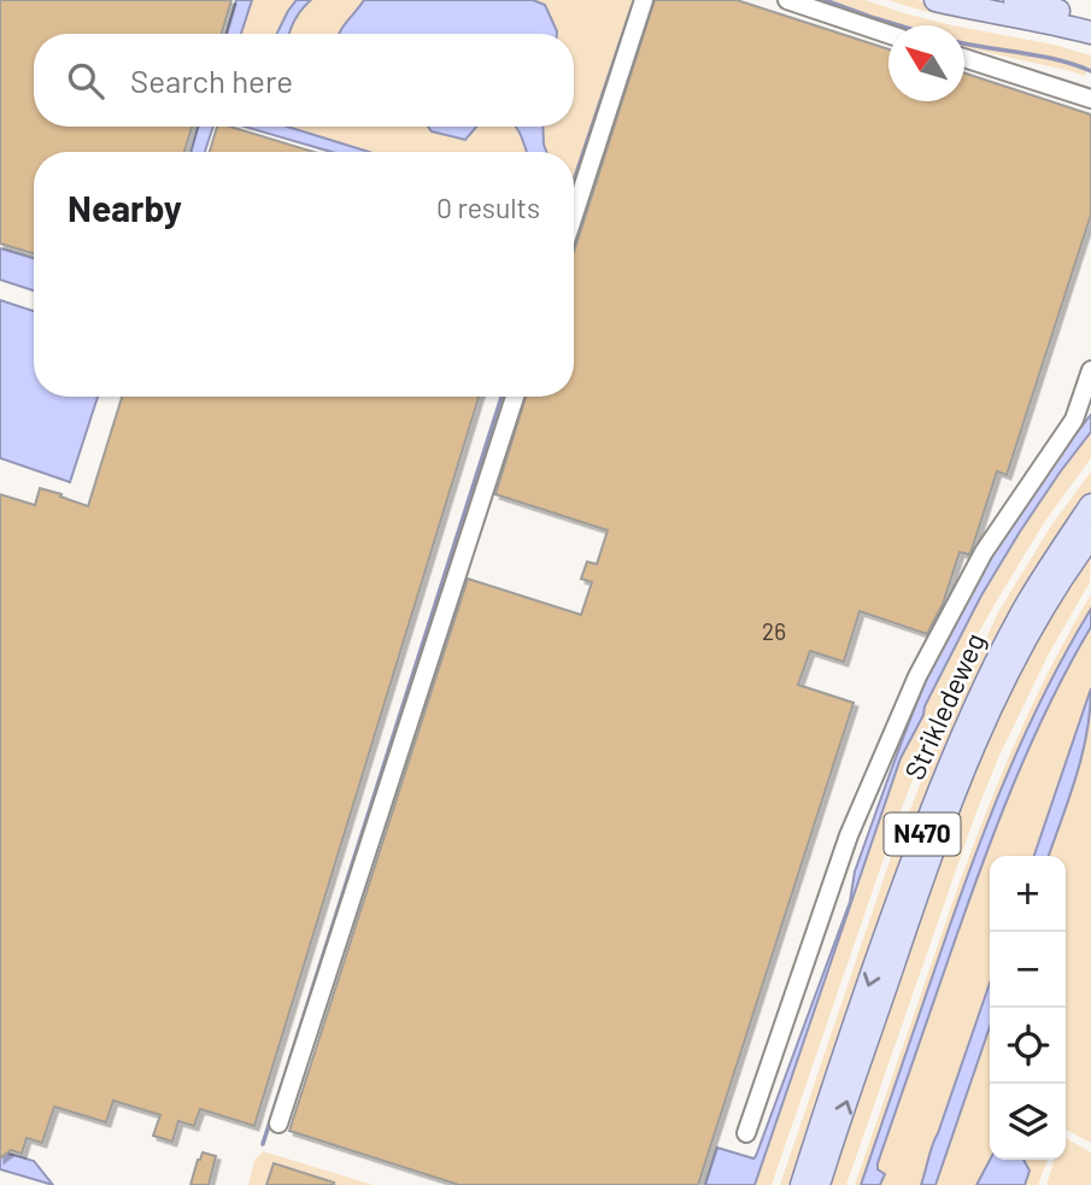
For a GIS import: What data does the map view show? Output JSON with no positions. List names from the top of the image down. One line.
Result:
{"streets":{"main road":["Strikledeweg","N470"]},"house_numbers":["26"],"north":"top left","page":{"search":"Search here","heading":["Nearby","0 results"],"map_buttons":["+","−"]}}
